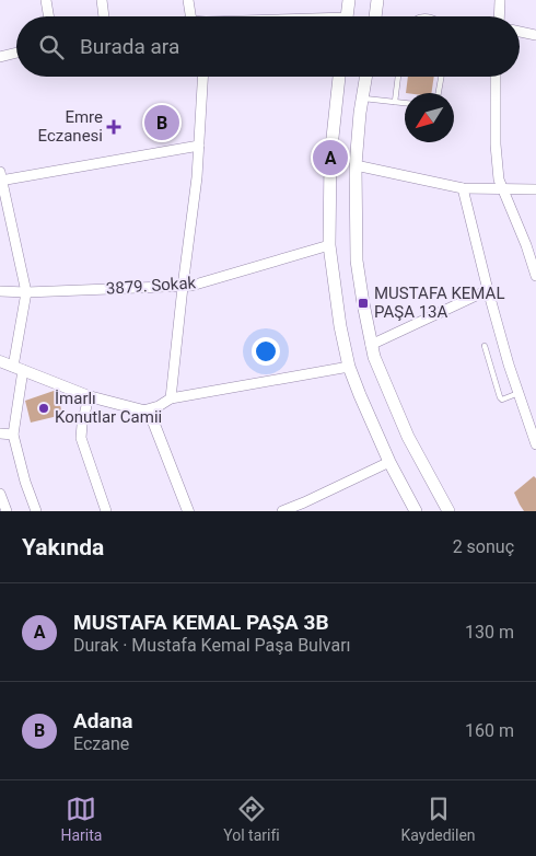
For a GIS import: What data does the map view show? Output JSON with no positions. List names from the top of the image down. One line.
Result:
{"streets":{"street":["3879. Sokak"]},"places":{"health":["Emre Eczanesi"],"transit":["MUSTAFA KEMAL PAŞA 13A"],"other":["İmarlı Konutlar Camii"]},"north":"bottom left","page":{"search":"Burada ara","pins":["B","A"],"heading":["Yakında","2 sonuç"],"list":[{"mark":"A","name":"MUSTAFA KEMAL PAŞA 3B","note":"Durak · Mustafa Kemal Paşa Bulvarı","value":"130 m"},{"mark":"B","name":"Adana","note":"Eczane","value":"160 m"}],"nav":["Harita","Yol tarifi","Kaydedilen"]}}
